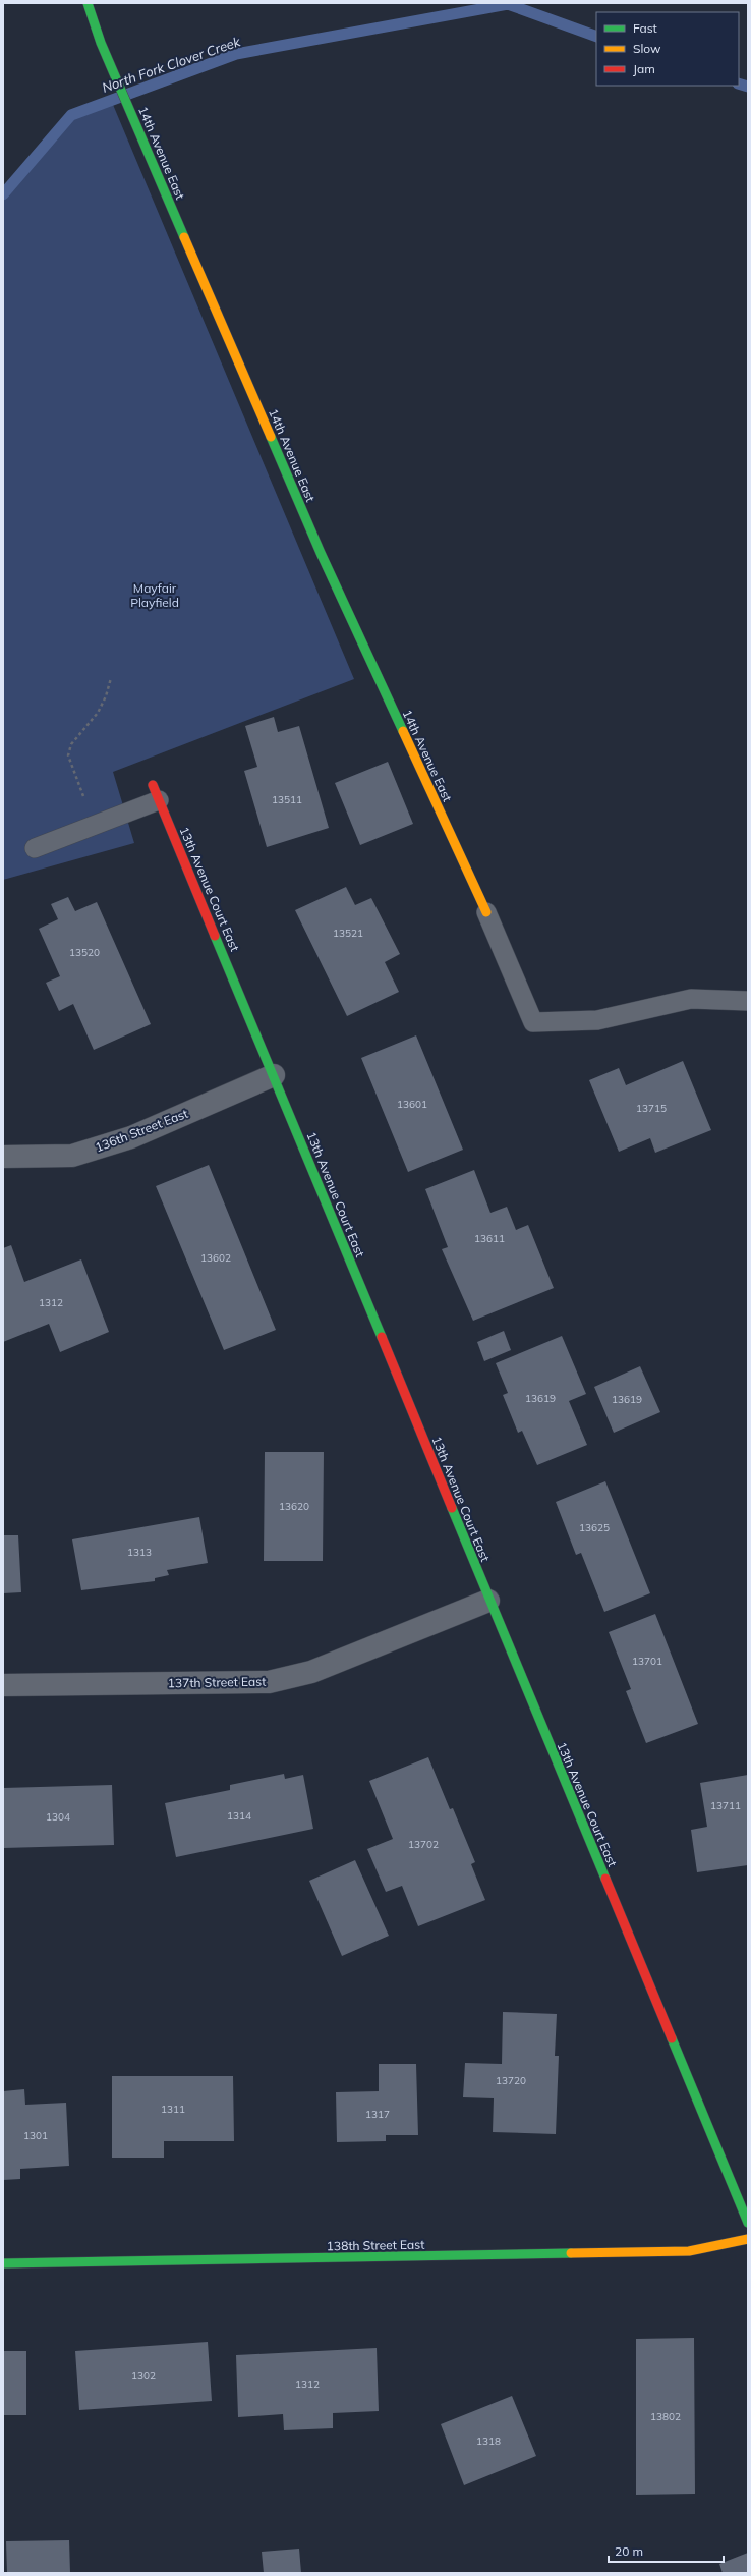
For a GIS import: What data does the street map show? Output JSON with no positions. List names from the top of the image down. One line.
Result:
{"streets":{"street":["14th Avenue East","13th Avenue Court East","136th Street East","137th Street East","138th Street East"]},"crossings":[["13th Avenue Court East","136th Street East"],["13th Avenue Court East","137th Street East"]],"water":["North Fork Clover Creek"],"parks":["Mayfair Playfield"],"house_numbers":["13511","13521","13520","13601","13715","13611","13602","1312","13619","13619","13620","13625","1313","13701","13711","1314","1304","13702","13720","1311","1317","1301","1302","1312","13802","1318"],"legend":["Fast","Slow","Jam"],"scale_bar":"20 m"}
